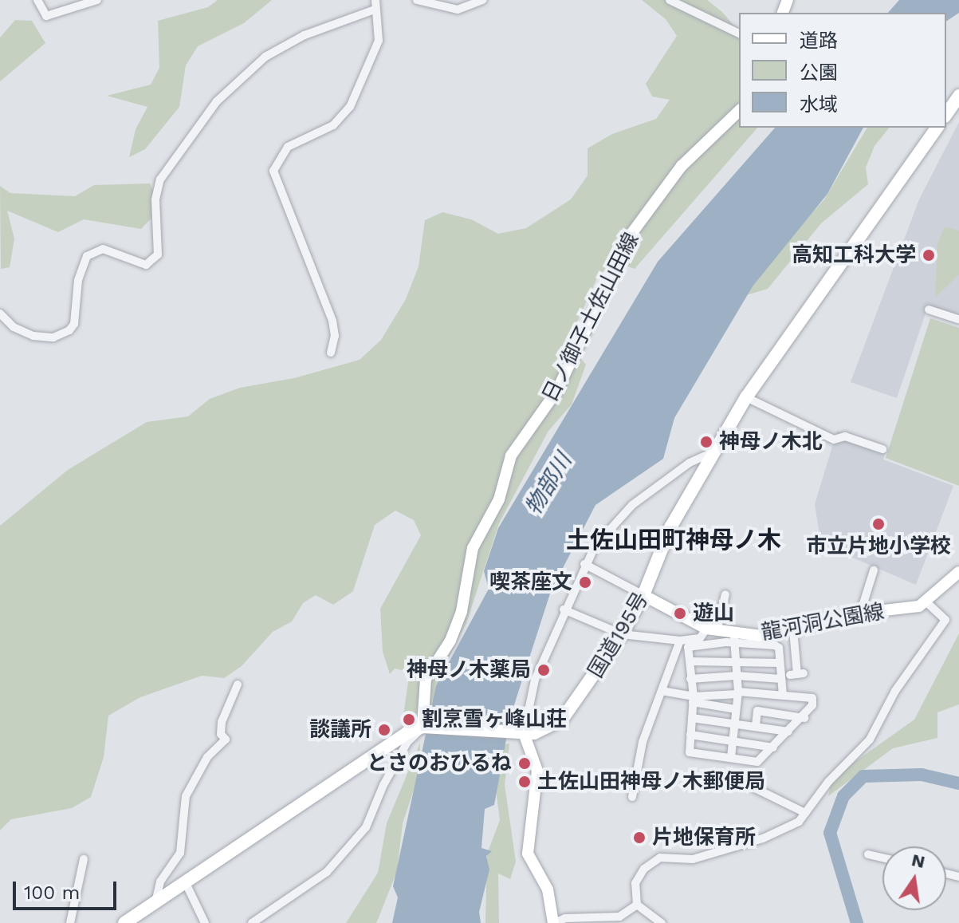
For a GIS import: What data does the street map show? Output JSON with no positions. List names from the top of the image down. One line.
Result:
{"streets":{"highway":["国道195号"],"main road":["日ノ御子土佐山田線","龍河洞公園線"]},"crossings":[["日ノ御子土佐山田線","国道195号"],["龍河洞公園線","国道195号"]],"districts":["土佐山田町神母ノ木"],"water":["物部川"],"places":["高知工科大学","神母ノ木北","市立片地小学校","喫茶座文","遊山","神母ノ木薬局","割烹雪ヶ峰山荘","談議所","とさのおひるね","土佐山田神母ノ木郵便局","片地保育所"],"legend":["道路","公園","水域"],"scale_bar":"100 m","north":"top"}
